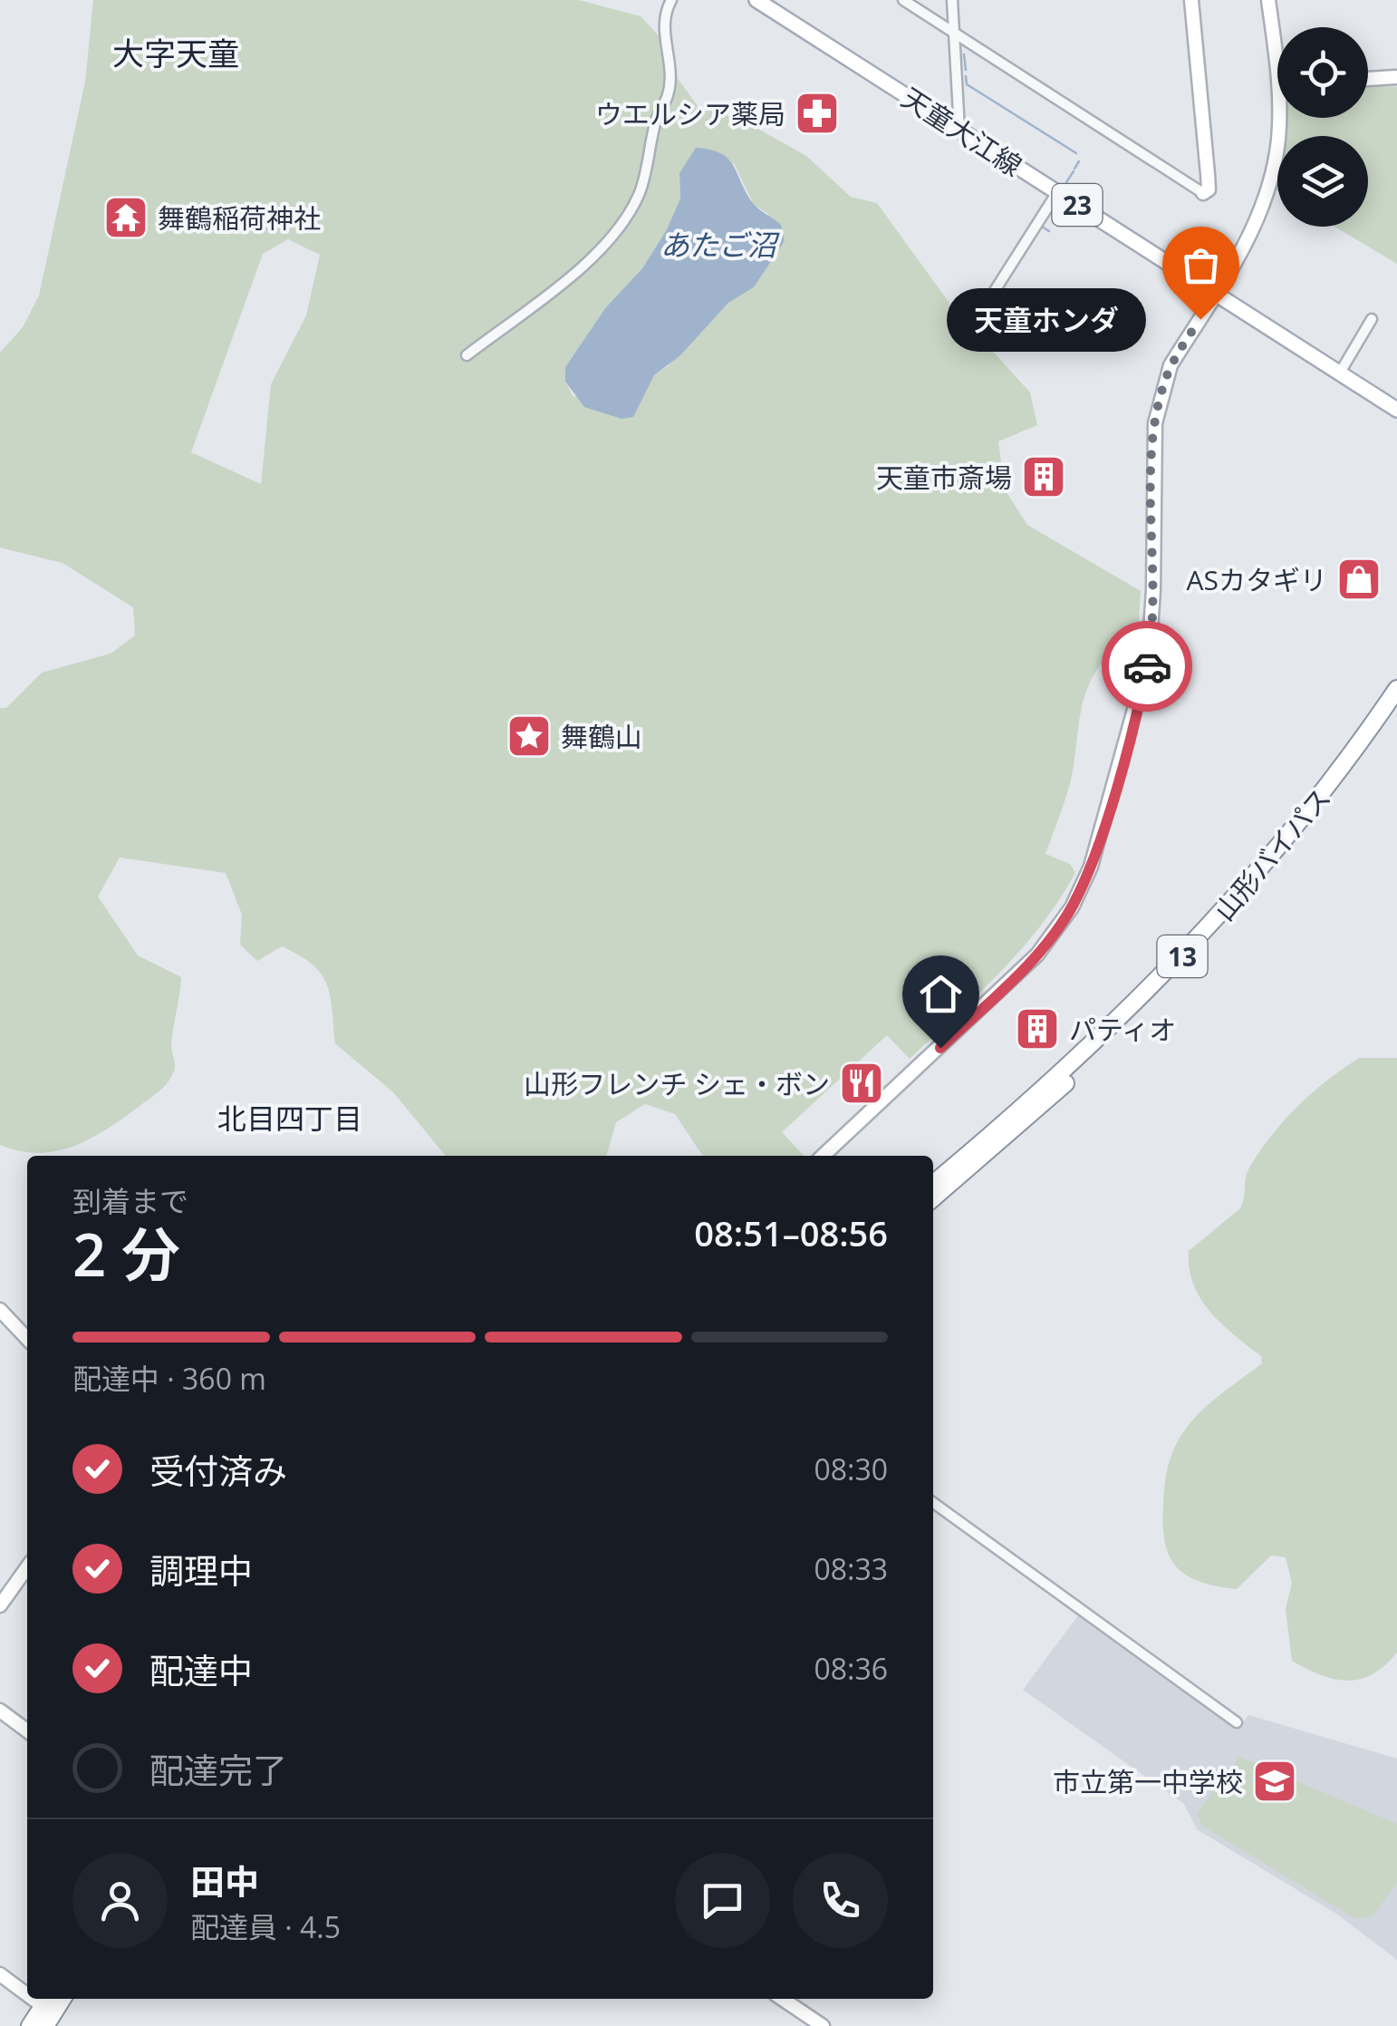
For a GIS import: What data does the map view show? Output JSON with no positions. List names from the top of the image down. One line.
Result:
{"streets":{"highway":["山形バイパス","13"],"main road":["天童大江線","23"]},"districts":["大字天童","北目四丁目"],"water":["あたご沼"],"places":{"pharmacy":["ウエルシア薬局"],"temple":["舞鶴稲荷神社"],"other":["天童ホンダ"],"building":["天童市斎場","パティオ"],"shop":["ASカタギリ"],"place":["舞鶴山"],"restaurant":["山形フレンチ シェ・ボン"],"school or university":["市立第一中学校"]},"page":{"bubble":"天童ホンダ","heading":["2 分","到着まで","08:51–08:56"],"panel":["田中","配達員 · 4.5"],"bar":"配達中 · 360 m","list":[["受付済み","08:30"],["調理中","08:33"],["配達中","08:36"],"配達完了"]}}
